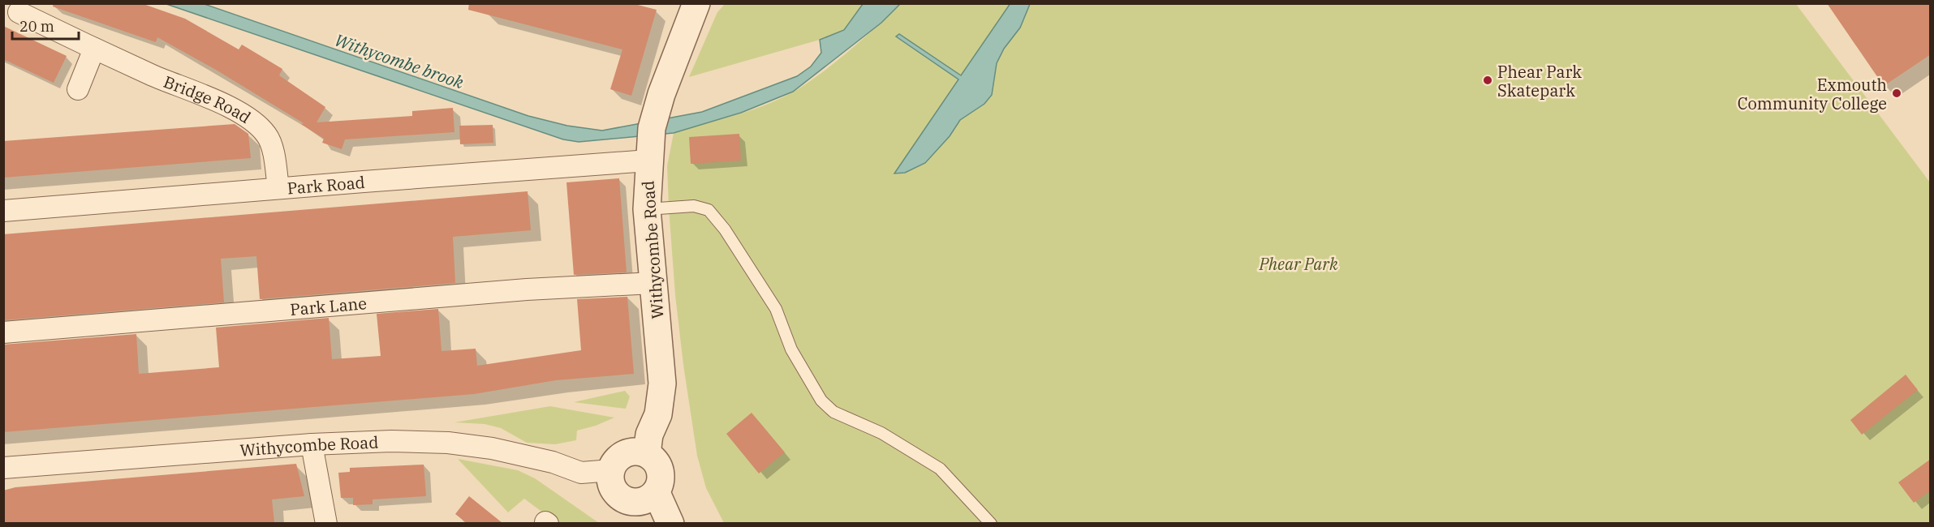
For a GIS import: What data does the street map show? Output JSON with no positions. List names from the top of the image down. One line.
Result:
{"streets":{"street":["Bridge Road","Park Road","Withycombe Road","Park Lane"]},"crossings":[["Bridge Road","Park Road"],["Park Road","Withycombe Road"],["Withycombe Road","Park Lane"]],"water":["Withycombe brook"],"parks":["Phear Park"],"places":["Phear Park Skatepark","Exmouth Community College"],"scale_bar":"20 m"}
